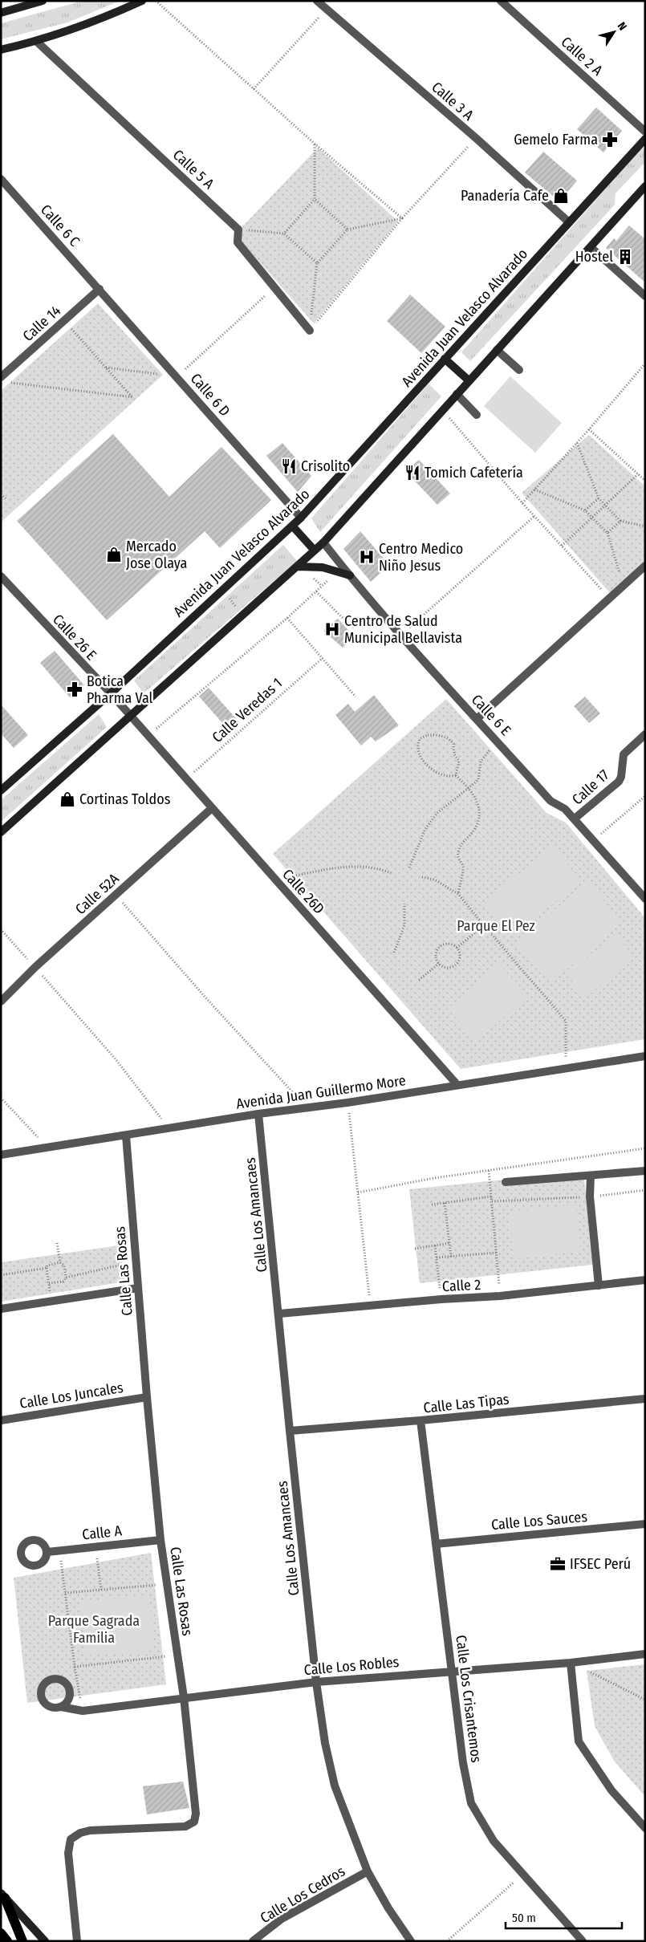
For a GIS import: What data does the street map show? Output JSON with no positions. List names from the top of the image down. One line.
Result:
{"streets":{"main road":["Avenida Juan Velasco Alvarado"],"street":["Calle 2 A","Calle 3 A","Calle 5 A","Calle 6 C","Calle 14","Calle 6 D","Calle 26 E","Calle 6 E","Calle 17","Calle 26D","Calle 52A","Avenida Juan Guillermo More","Calle Los Amancaes","Calle Las Rosas","Calle 2","Calle Los Juncales","Calle Las Tipas","Calle Los Sauces","Calle A","Calle Los Robles","Calle Los Crisantemos","Calle Los Cedros"],"path":["Calle Veredas 1"]},"crossings":[["Calle 3 A","Avenida Juan Velasco Alvarado"],["Calle 6 C","Calle 14"],["Calle 6 C","Calle 6 D"],["Avenida Juan Velasco Alvarado","Calle 6 D"],["Avenida Juan Velasco Alvarado","Calle 26 E"],["Calle 14","Calle 6 D"],["Calle 26 E","Calle 26D"],["Calle Veredas 1","Calle 26D"],["Calle 6 E","Calle 17"],["Calle 26D","Calle 52A"],["Calle 26D","Avenida Juan Guillermo More"],["Avenida Juan Guillermo More","Calle Los Amancaes"],["Avenida Juan Guillermo More","Calle Las Rosas"],["Calle Los Amancaes","Calle 2"],["Calle Los Amancaes","Calle Las Tipas"],["Calle Los Amancaes","Calle Los Robles"],["Calle Los Amancaes","Calle Los Cedros"],["Calle Las Rosas","Calle Los Juncales"],["Calle Las Rosas","Calle A"],["Calle Las Rosas","Calle Los Robles"],["Calle Las Tipas","Calle Los Crisantemos"],["Calle Los Sauces","Calle Los Crisantemos"],["Calle Los Robles","Calle Los Crisantemos"]],"parks":["Parque El Pez","Parque Sagrada Familia"],"places":{"pharmacy":["Gemelo Farma","Botica Pharma Val"],"shop":["Panadería Cafe","Mercado Jose Olaya","Cortinas Toldos"],"building":["Hostel"],"restaurant":["Crisolito","Tomich Cafetería"],"hospital":["Centro Medico Niño Jesus","Centro de Salud Municipal Bellavista"],"office":["IFSEC Perú"]},"scale_bar":"50 m","north":"top right"}
